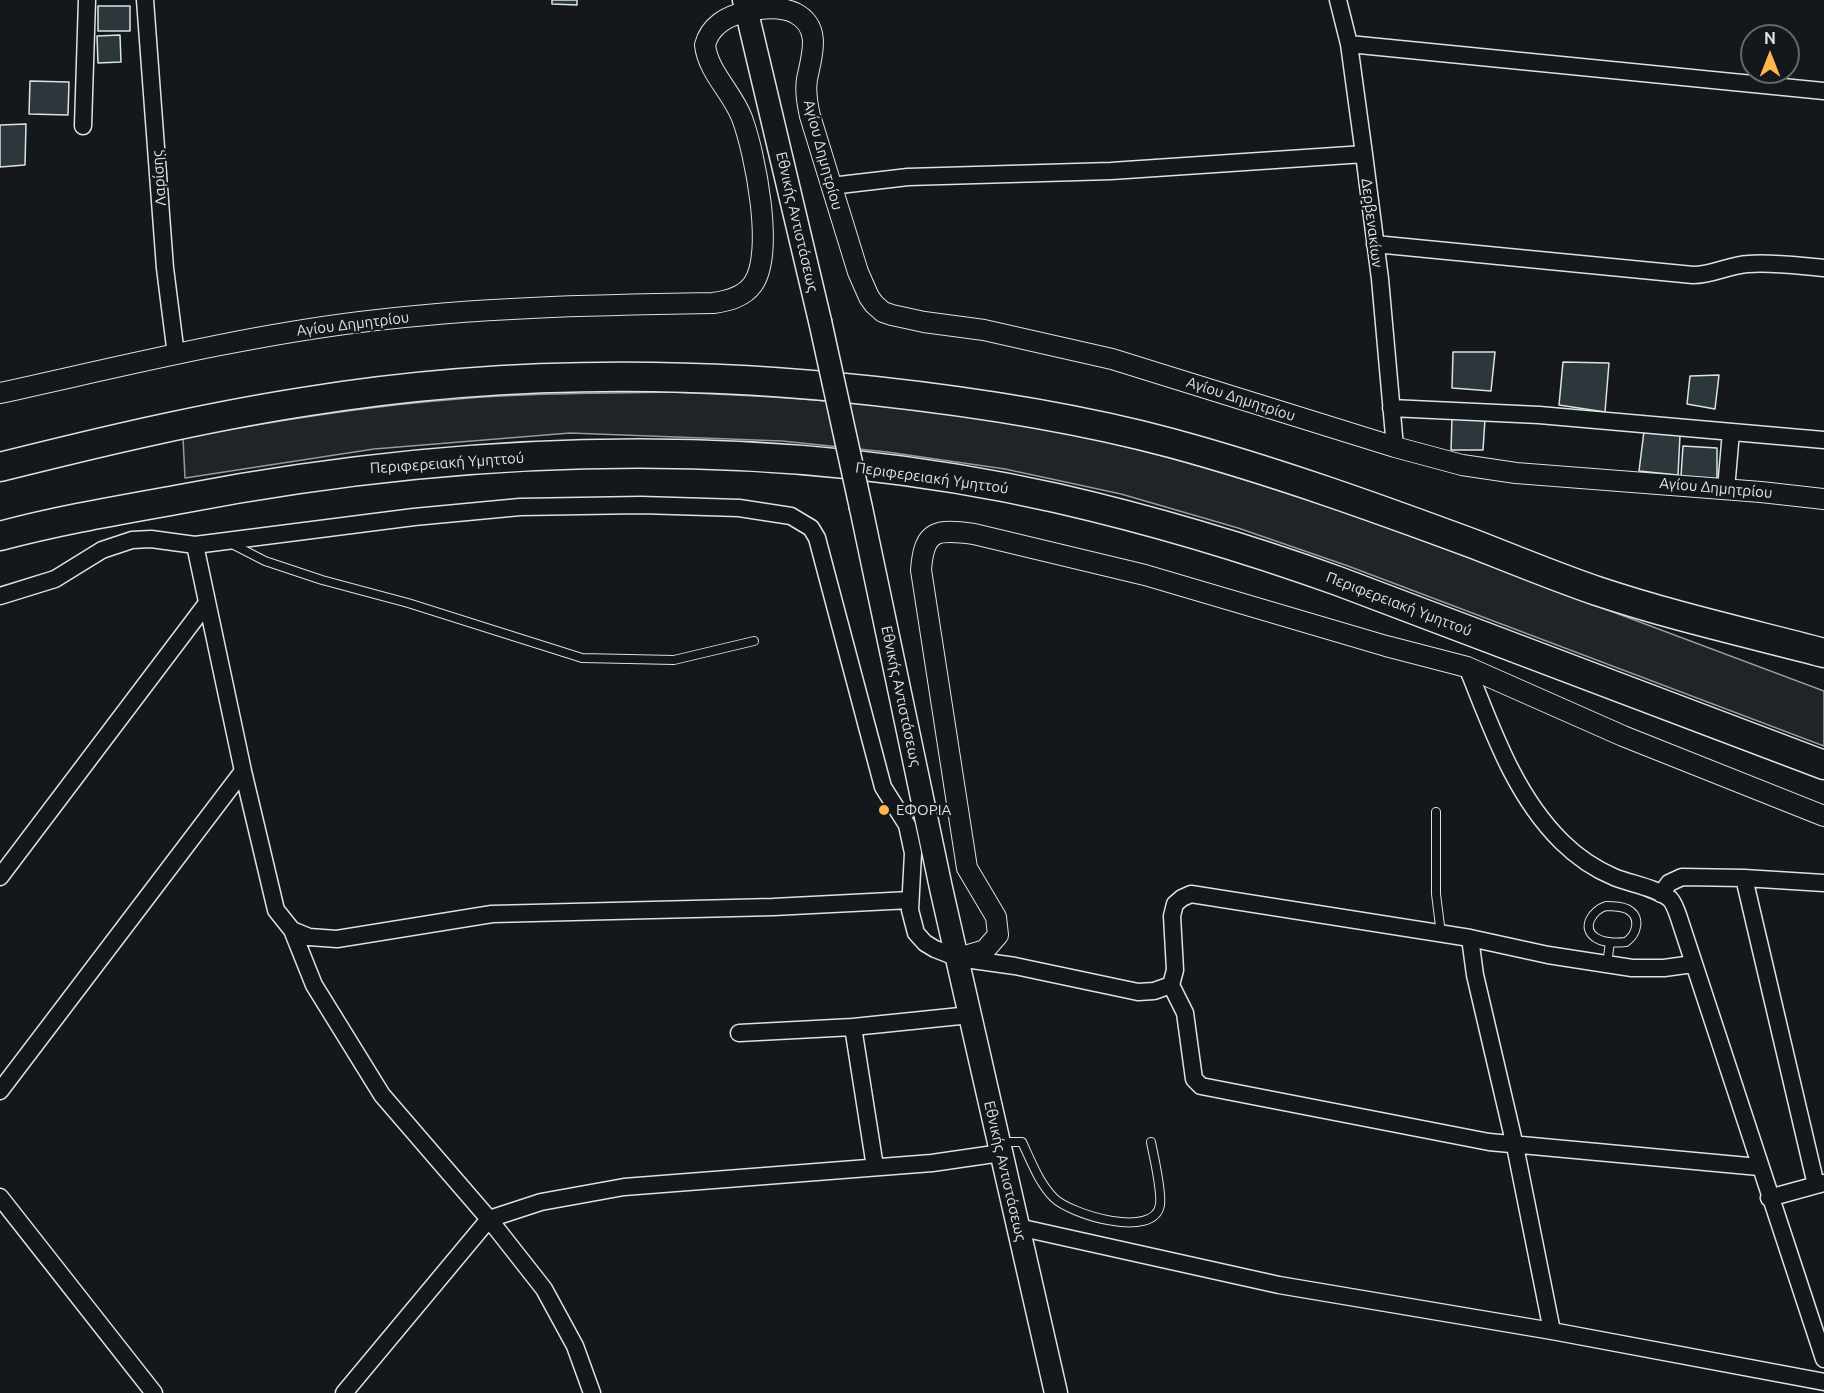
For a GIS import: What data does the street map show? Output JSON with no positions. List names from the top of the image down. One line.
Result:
{"streets":{"highway":["Περιφερειακή Υμηττού"],"main road":["Εθνικής Αντιστάσεως"],"street":["Αγίου Δημητρίου","Λαρίσης","Δερβενακίων"]},"crossings":[["Αγίου Δημητρίου","Λαρίσης"],["Αγίου Δημητρίου","Εθνικής Αντιστάσεως"],["Αγίου Δημητρίου","Δερβενακίων"]],"places":["ΕΦΟΡΙΑ"],"north":"top"}
